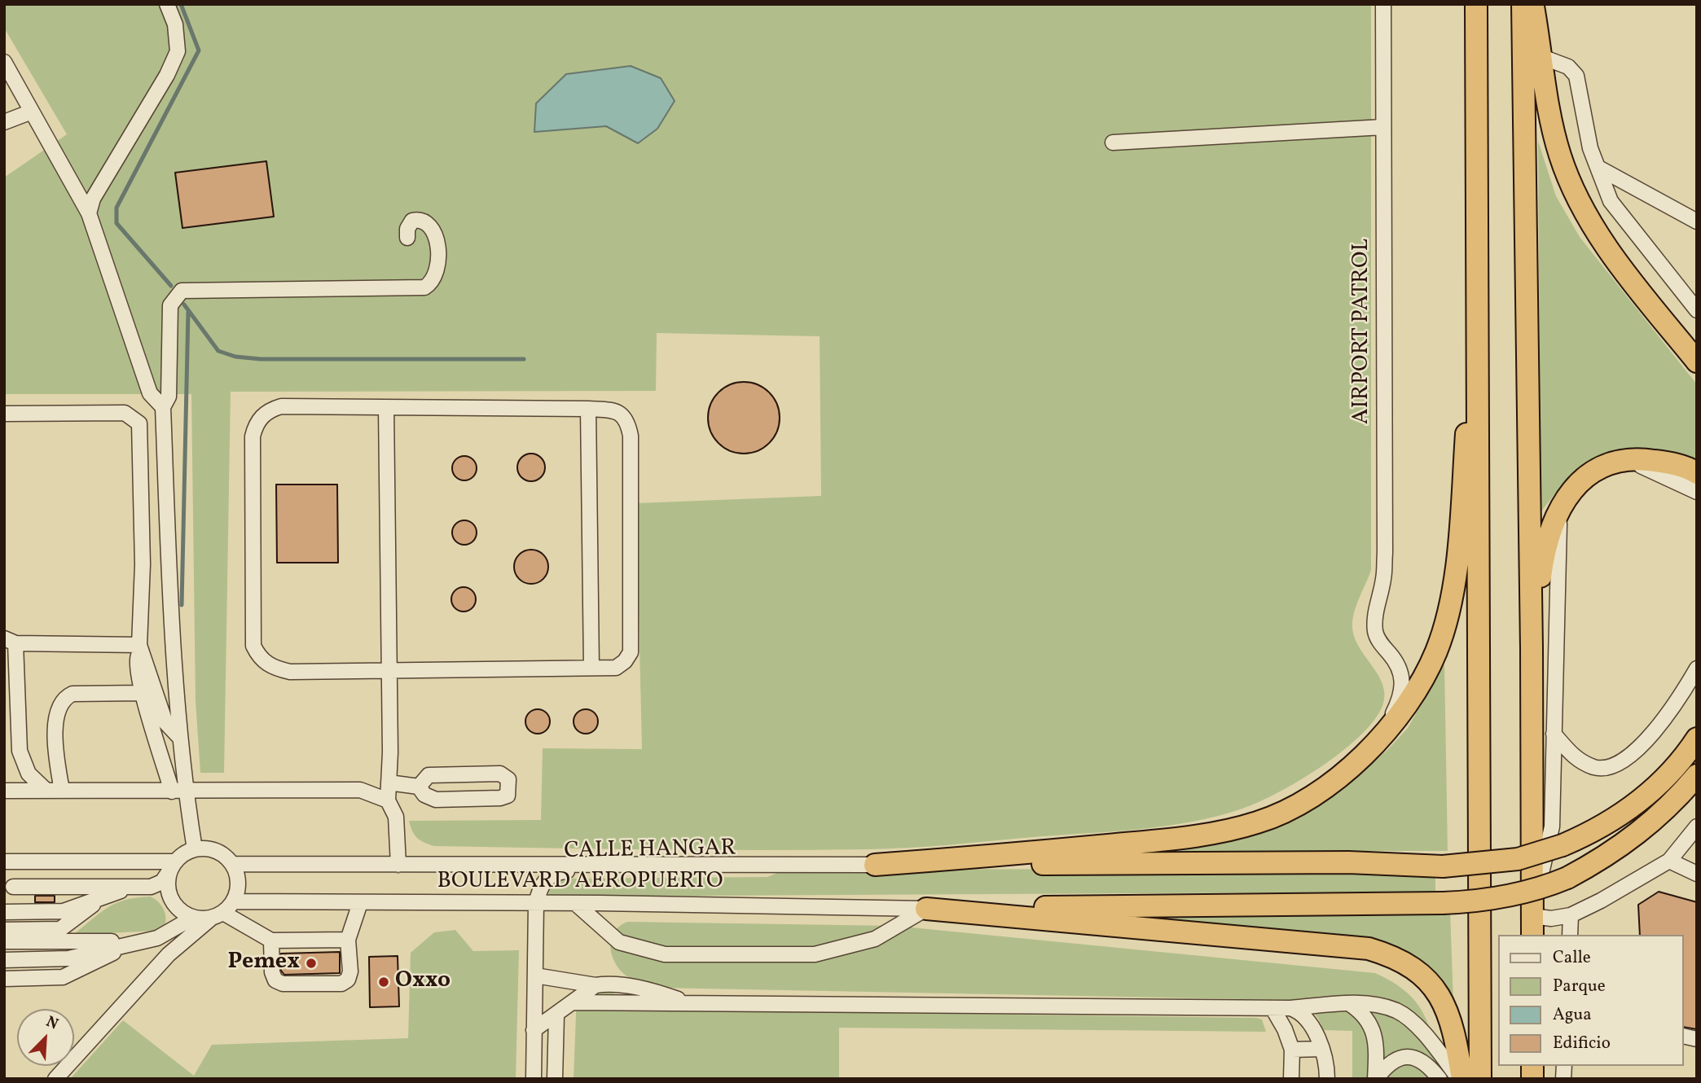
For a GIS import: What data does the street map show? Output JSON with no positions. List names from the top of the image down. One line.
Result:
{"streets":{"street":["AIRPORT PATROL","CALLE HANGAR","BOULEVARD AEROPUERTO"]},"crossings":[["CALLE HANGAR","BOULEVARD AEROPUERTO"]],"places":["Pemex","Oxxo"],"legend":["Calle","Parque","Agua","Edificio"],"north":"top right"}
